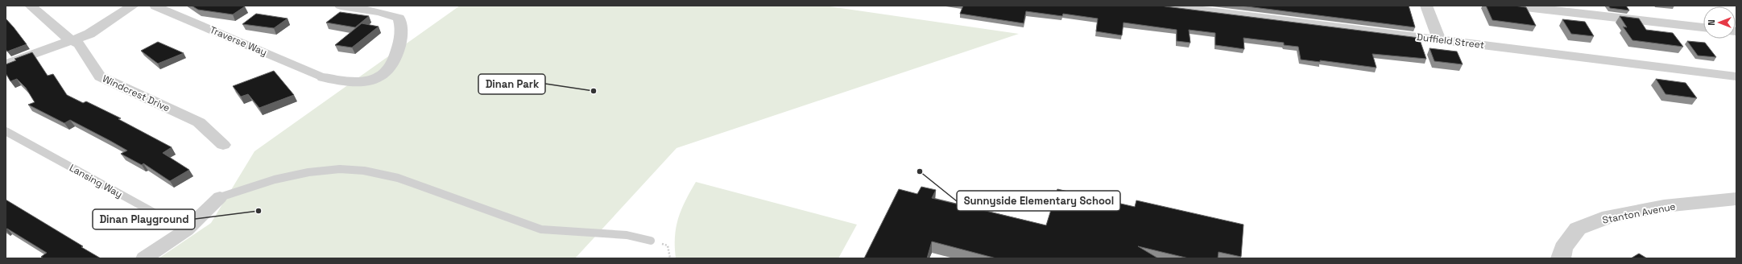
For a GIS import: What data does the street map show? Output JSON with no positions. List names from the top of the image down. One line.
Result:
{"streets":{"street":["Duffield Street","Windcrest Drive","Stanton Avenue"],"lane":["Traverse Way","Lansing Way"]},"places":["Dinan Park","Sunnyside Elementary School","Dinan Playground"],"north":"left"}
